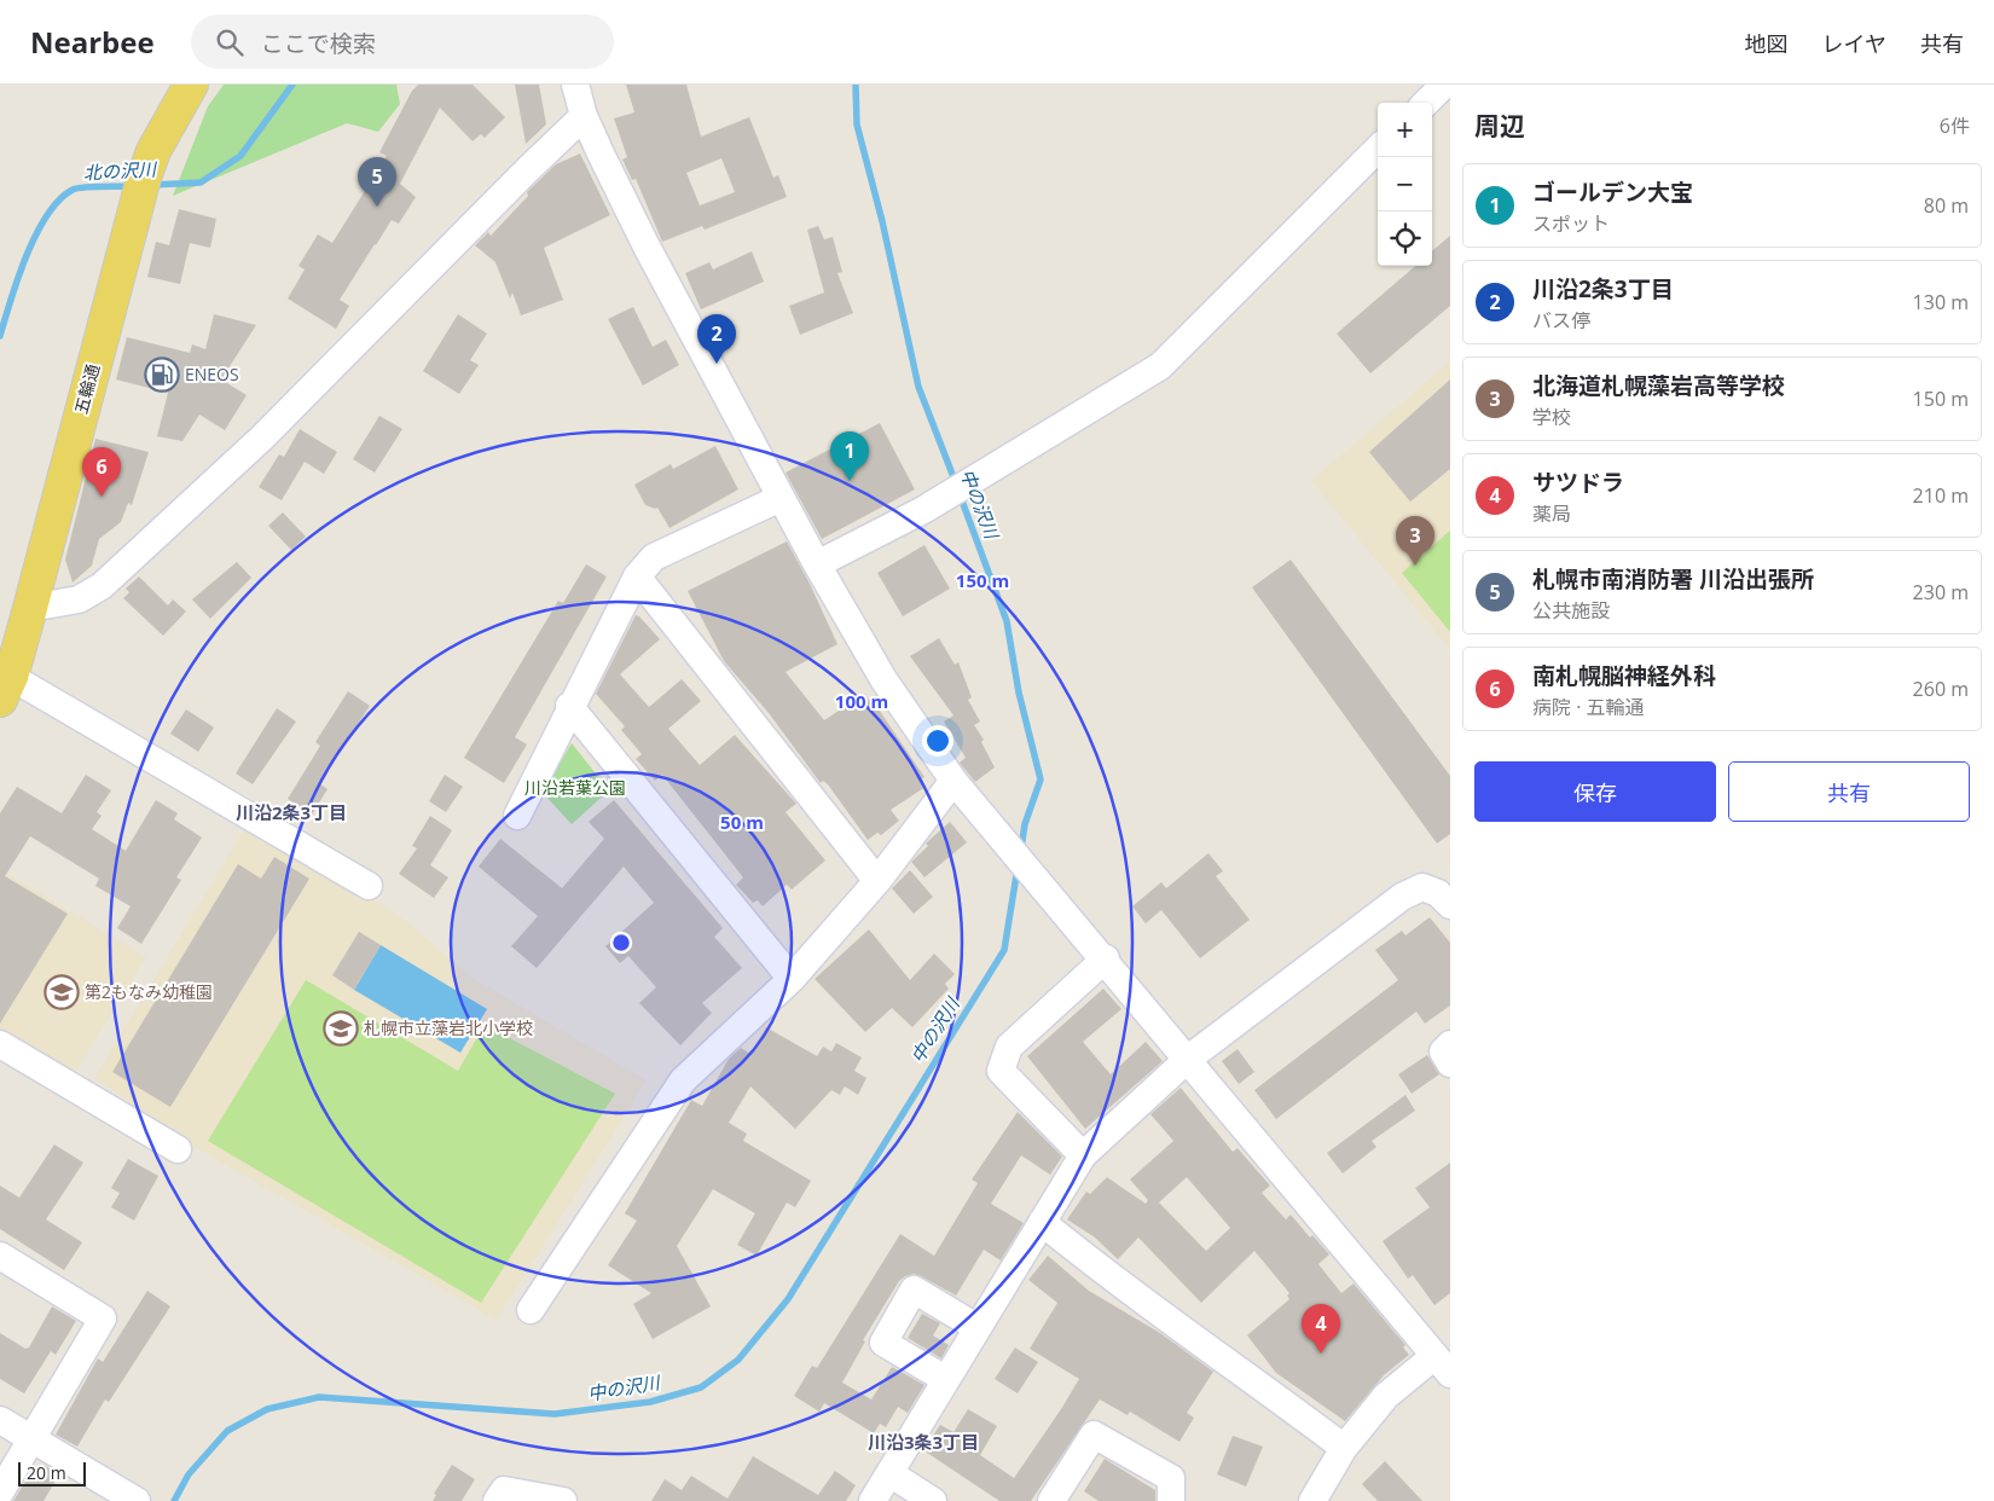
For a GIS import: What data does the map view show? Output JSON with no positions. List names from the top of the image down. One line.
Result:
{"streets":{"main road":["五輪通"]},"districts":["川沿2条3丁目","川沿3条3丁目"],"water":["北の沢川","中の沢川"],"parks":["川沿若葉公園"],"places":{"fuel station":["ENEOS"],"school or university":["第2もなみ幼稚園","札幌市立藻岩北小学校"]},"scale_bar":"20 m","page":{"header":"Nearbee","search":"ここで検索","nav":["地図","レイヤ","共有"],"heading":["周辺","6件"],"map_buttons":["+","−"],"pins":["5","2","1","6","3","4"],"list":[{"mark":"1","name":"ゴールデン大宝","note":"スポット","value":"80 m"},{"mark":"2","name":"川沿2条3丁目","note":"バス停","value":"130 m"},{"mark":"3","name":"北海道札幌藻岩高等学校","note":"学校","value":"150 m"},{"mark":"4","name":"サツドラ","note":"薬局","value":"210 m"},{"mark":"5","name":"札幌市南消防署 川沿出張所","note":"公共施設","value":"230 m"},{"mark":"6","name":"南札幌脳神経外科","note":"病院 · 五輪通","value":"260 m"}],"buttons":["保存","共有"],"scale":"20 m"},"rings":["150 m","100 m","50 m"]}
